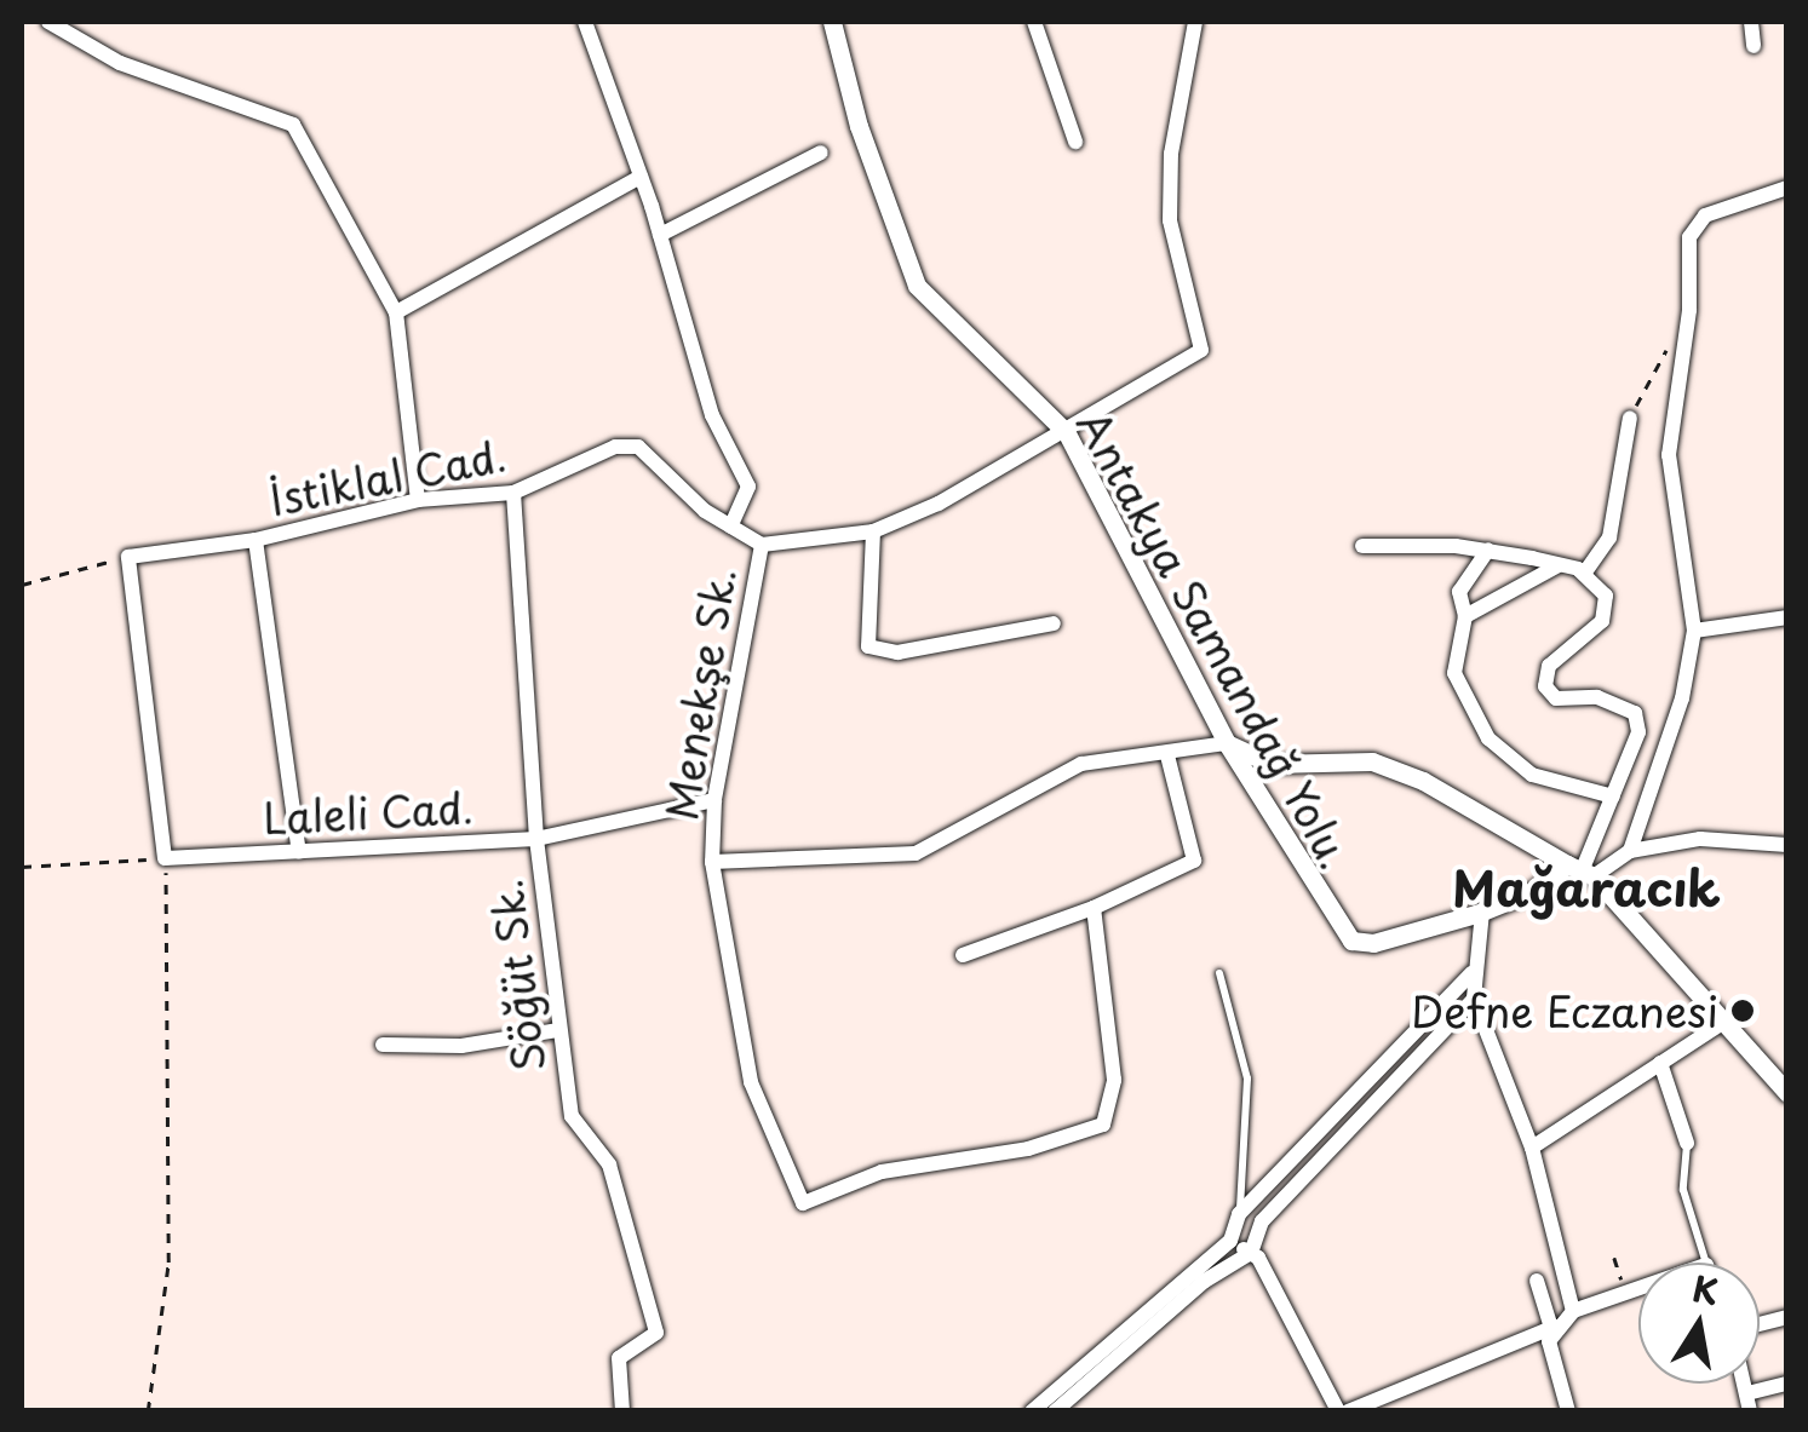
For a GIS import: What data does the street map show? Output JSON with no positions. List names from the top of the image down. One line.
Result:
{"streets":{"street":["İstiklal Cad.","Antakya Samandağ Yolu.","Menekşe Sk.","Laleli Cad.","Söğüt Sk."]},"crossings":[["İstiklal Cad.","Menekşe Sk."],["İstiklal Cad.","Söğüt Sk."],["Menekşe Sk.","Laleli Cad."],["Laleli Cad.","Söğüt Sk."]],"districts":["Mağaracık"],"places":["Defne Eczanesi"],"north":"top"}
